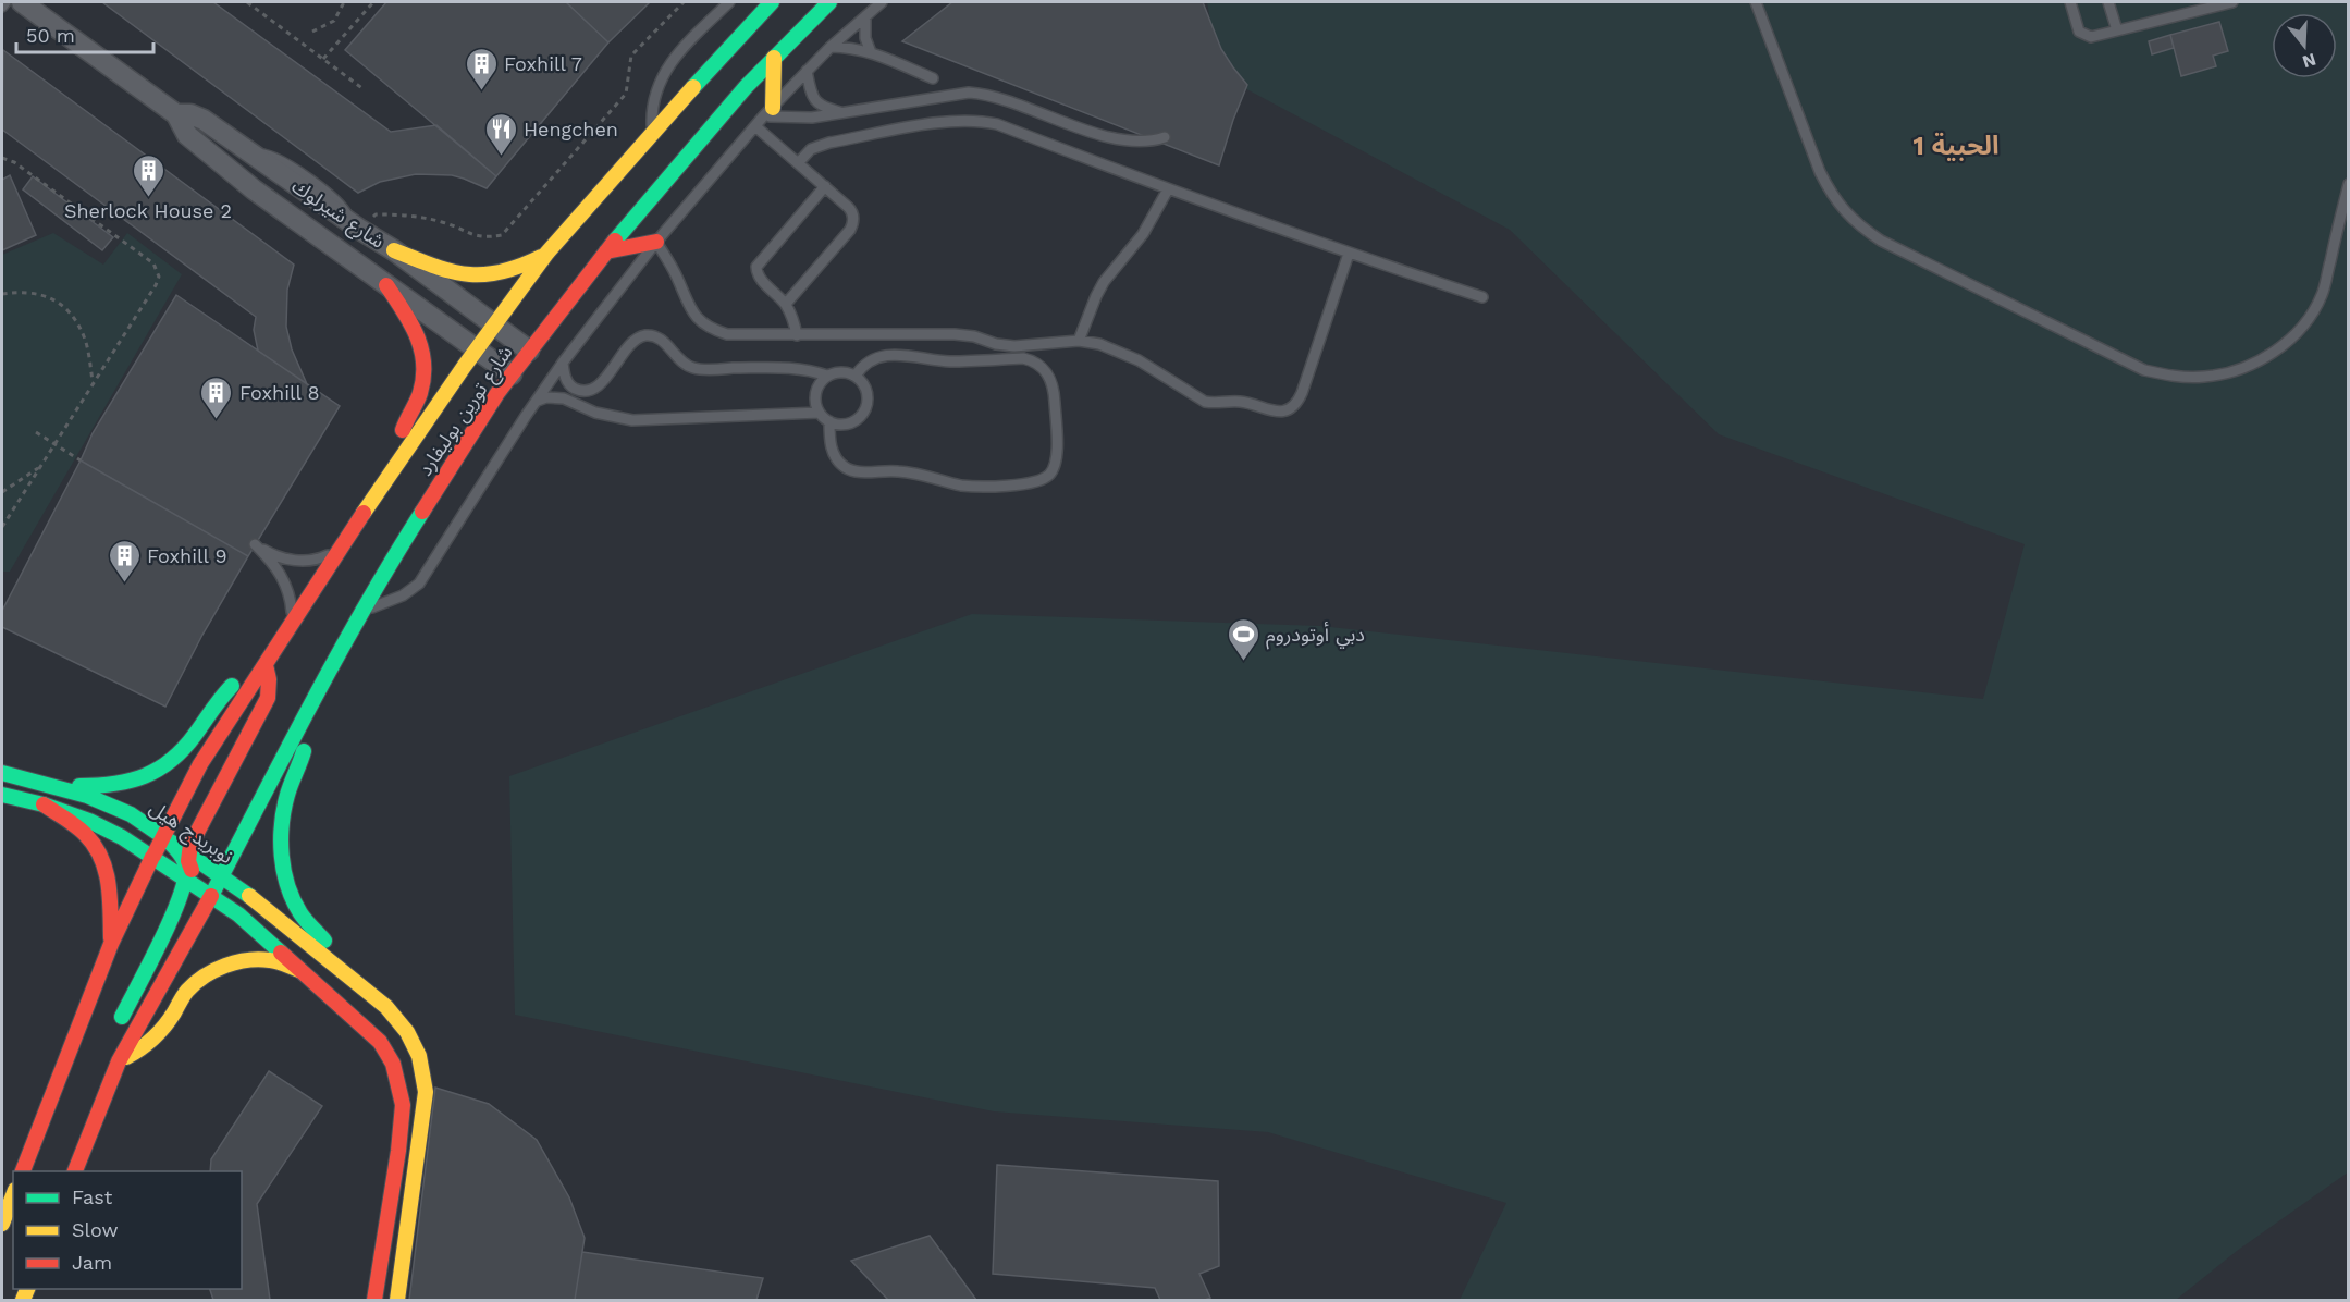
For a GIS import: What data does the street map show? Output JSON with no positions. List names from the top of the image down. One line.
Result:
{"streets":{"main road":["شارع تورين بوليفارد","نوبريدج هيل"],"street":["شارع شيرلوك"]},"crossings":[["شارع شيرلوك","شارع تورين بوليفارد"],["شارع تورين بوليفارد","نوبريدج هيل"]],"districts":["الحبية 1"],"places":{"building":["Foxhill 7","Sherlock House 2","Foxhill 8","Foxhill 9"],"restaurant":["Hengchen"],"sports":["دبي أوتودروم"]},"legend":["Fast","Slow","Jam"],"scale_bar":"50 m","north":"bottom"}
